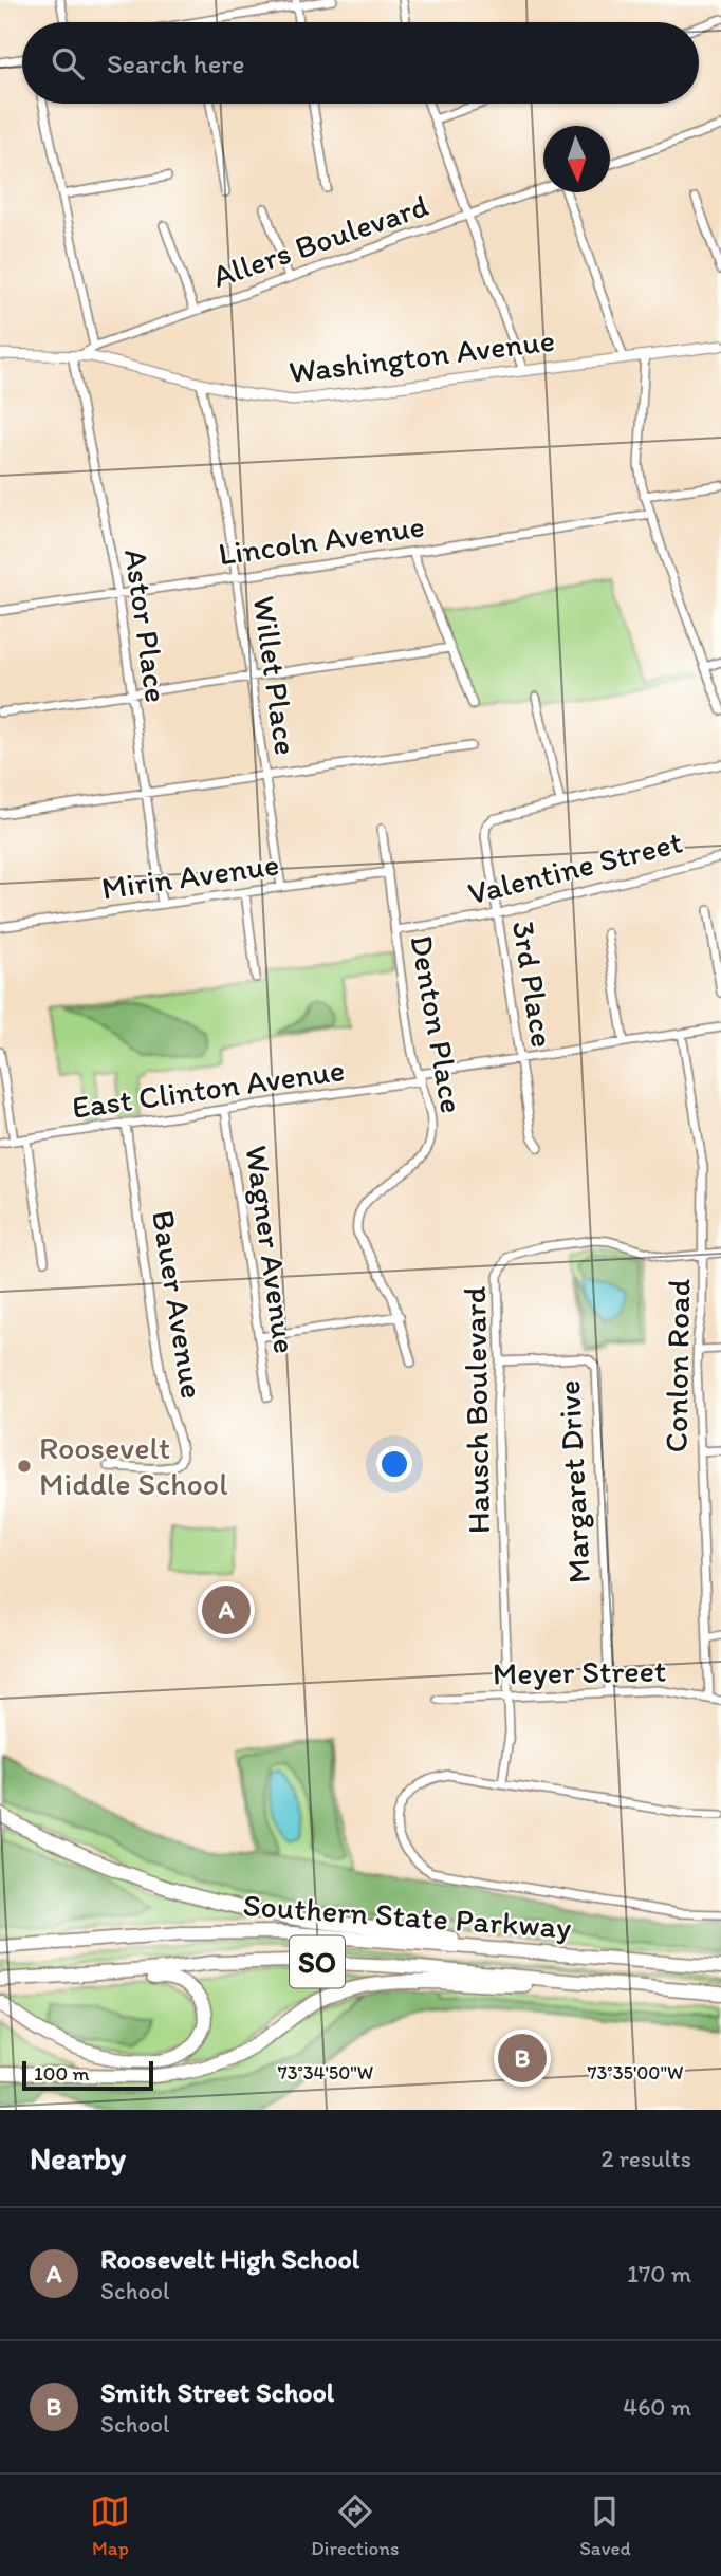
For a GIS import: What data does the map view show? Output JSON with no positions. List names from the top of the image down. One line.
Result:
{"streets":{"highway":["Southern State Parkway","SO"],"street":["Allers Boulevard","Washington Avenue","Lincoln Avenue","Astor Place","Willet Place","Valentine Street","Mirin Avenue","3rd Place","Denton Place","East Clinton Avenue","Wagner Avenue","Bauer Avenue","Conlon Road","Hausch Boulevard","Margaret Drive","Meyer Street"]},"crossings":[["Allers Boulevard","Washington Avenue"],["Allers Boulevard","Astor Place"],["Washington Avenue","Astor Place"],["Washington Avenue","Willet Place"],["Lincoln Avenue","Astor Place"],["Lincoln Avenue","Willet Place"],["Astor Place","Mirin Avenue"],["Willet Place","Mirin Avenue"],["Valentine Street","3rd Place"],["Valentine Street","Denton Place"],["Mirin Avenue","Denton Place"],["3rd Place","East Clinton Avenue"],["Denton Place","East Clinton Avenue"],["East Clinton Avenue","Wagner Avenue"],["East Clinton Avenue","Bauer Avenue"],["Conlon Road","Hausch Boulevard"],["Conlon Road","Meyer Street"],["Hausch Boulevard","Margaret Drive"],["Hausch Boulevard","Meyer Street"],["Margaret Drive","Meyer Street"]],"places":["Roosevelt Middle School"],"scale_bar":"100 m","north":"bottom","page":{"search":"Search here","pins":["A","B"],"scale":"100 m","heading":["Nearby","2 results"],"list":[{"mark":"A","name":"Roosevelt High School","note":"School","value":"170 m"},{"mark":"B","name":"Smith Street School","note":"School","value":"460 m"}],"nav":["Map","Directions","Saved"]},"coordinates":["73°34'50\"W","73°35'00\"W"]}
